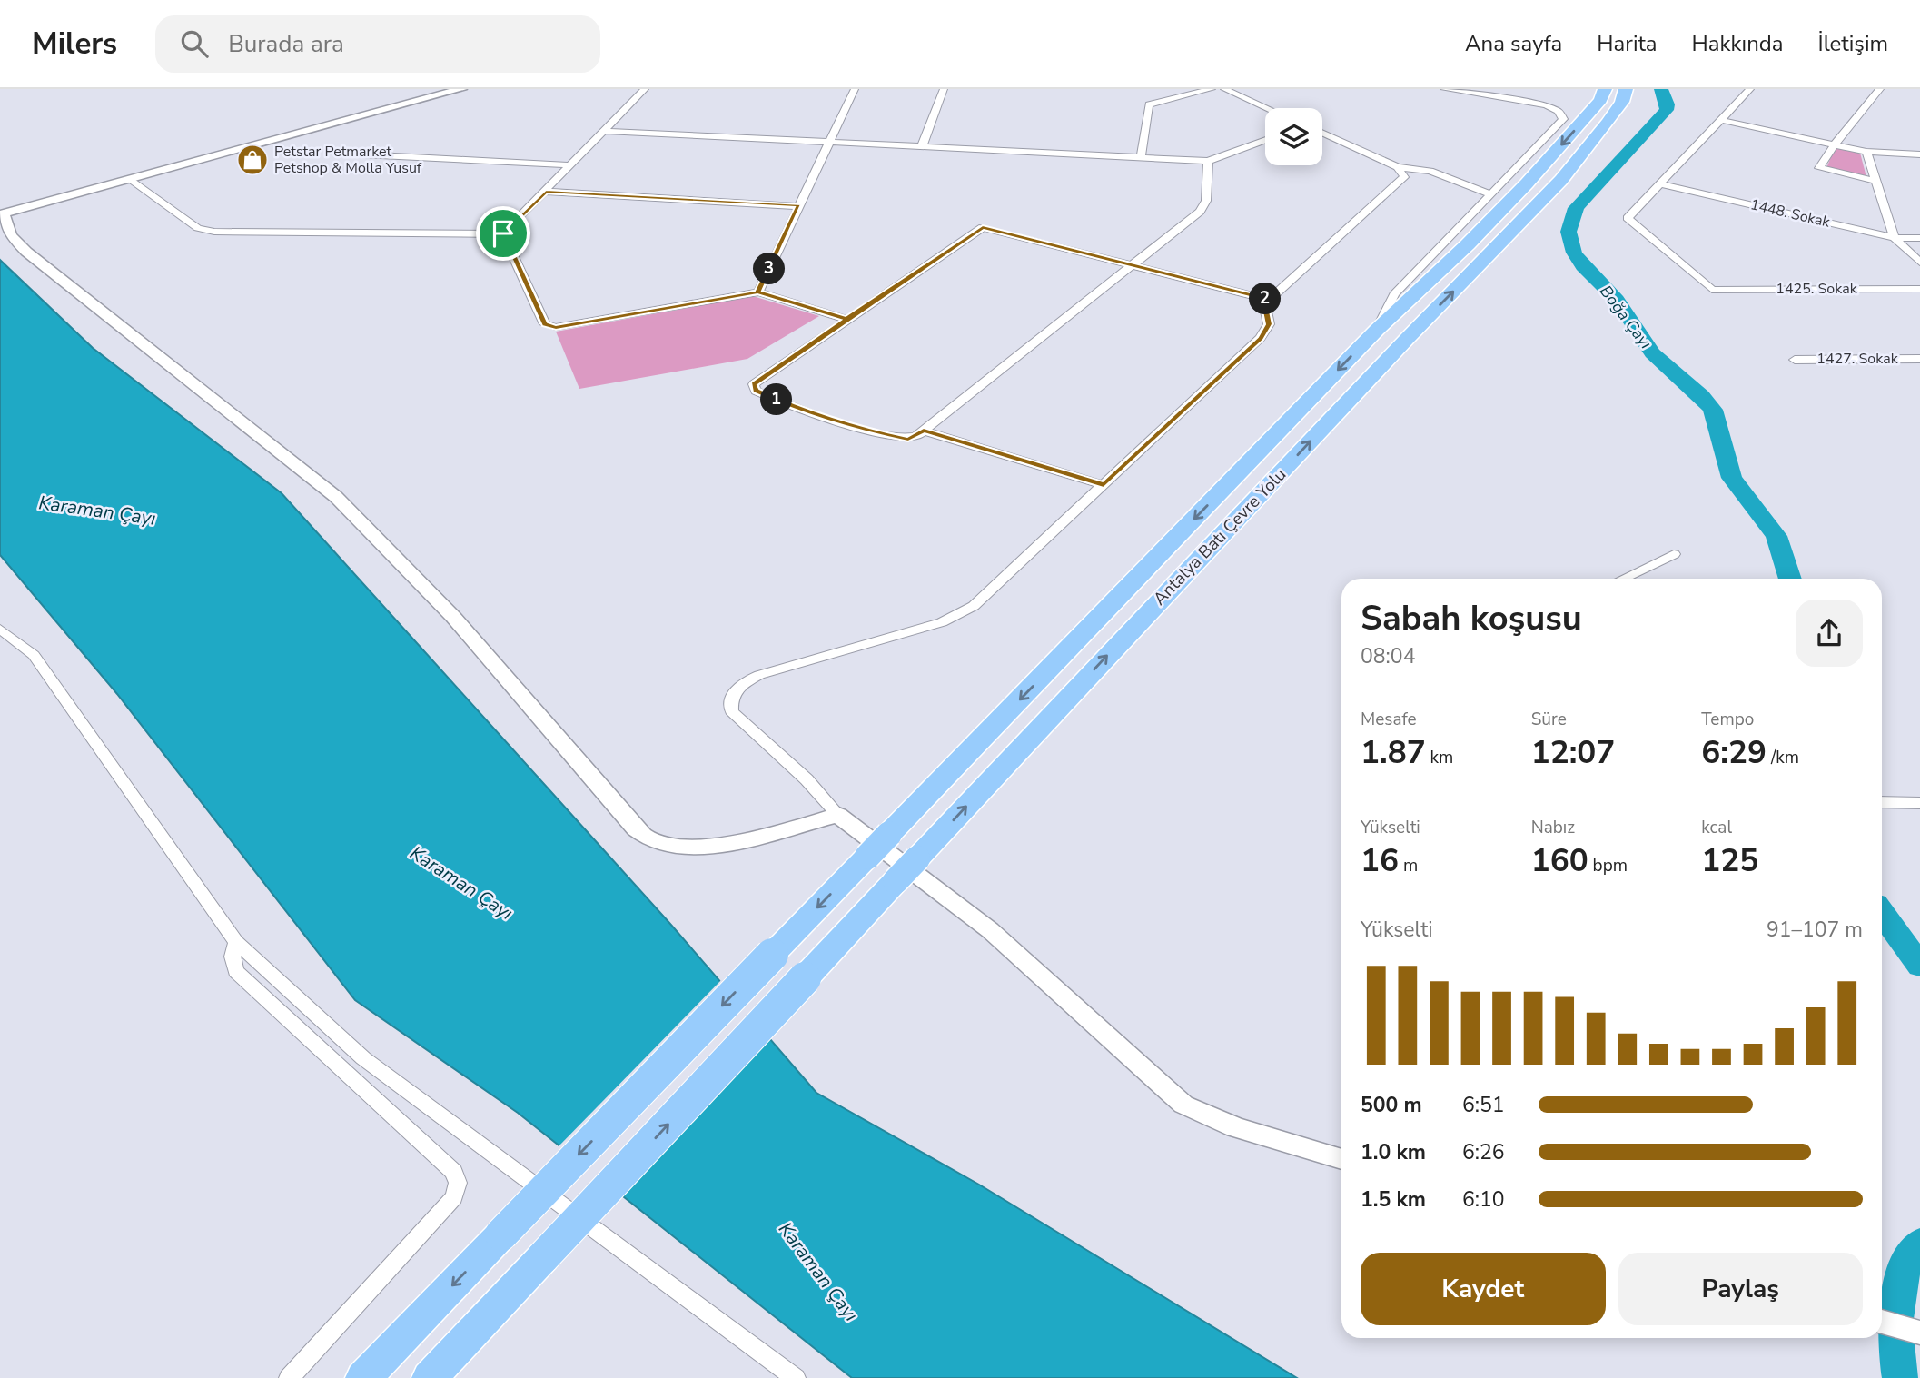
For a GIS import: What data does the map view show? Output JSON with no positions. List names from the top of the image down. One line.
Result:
{"streets":{"highway":["Antalya Batı Çevre Yolu"],"street":["1448. Sokak","1425. Sokak","1427. Sokak"]},"crossings":[["1448. Sokak","1425. Sokak"]],"water":["Boğa Çayı","Karaman Çayı"],"places":{"shop":["Petstar Petmarket Petshop & Molla Yusuf"]},"page":{"header":"Milers","search":"Burada ara","nav":["Ana sayfa","Harita","Hakkında","İletişim"],"pins":["3","2","1"],"heading":["Sabah koşusu","08:04"],"stats":[["Mesafe","1.87 km"],["Süre","12:07"],["Tempo","6:29 /km"],["Yükselti","16 m"],["Nabız","160 bpm"],["kcal","125"]],"chart":["Yükselti","91–107 m"],"list":[{"name":"500 m","note":"6:51"},{"name":"1.0 km","note":"6:26"},{"name":"1.5 km","note":"6:10"}],"buttons":["Kaydet","Paylaş"]}}
